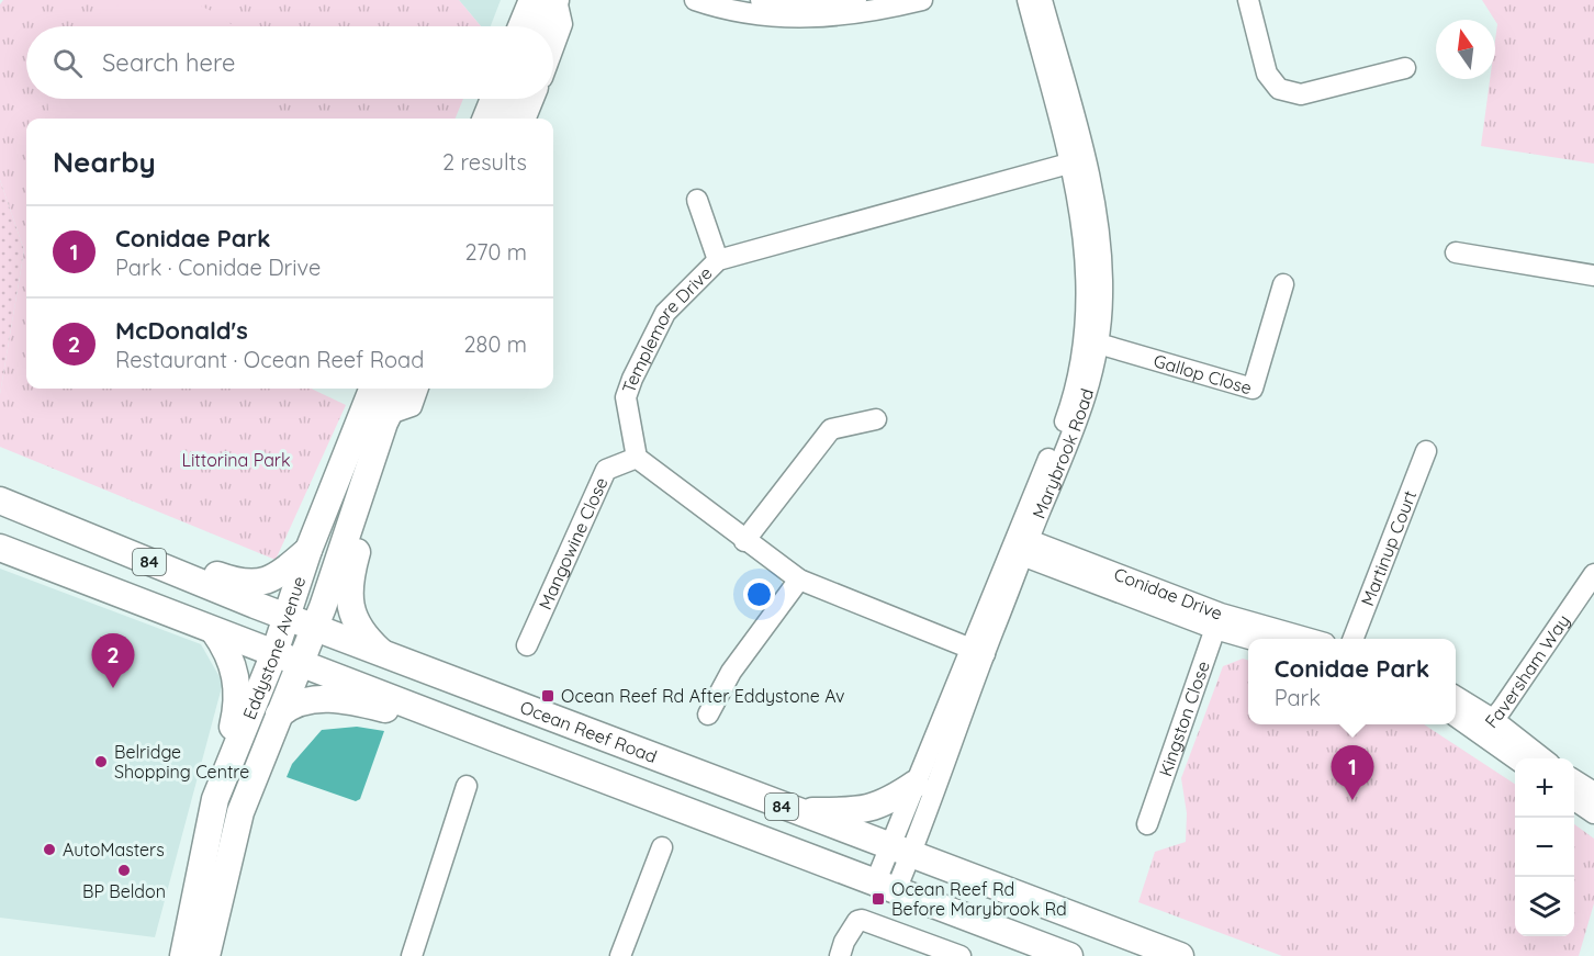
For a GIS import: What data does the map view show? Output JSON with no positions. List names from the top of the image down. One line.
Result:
{"streets":{"main road":["84","Eddystone Avenue","Ocean Reef Road"],"street":["Templemore Drive","Gallop Close","Marybrook Road","Mangowine Close","Martinup Court","Conidae Drive","Faversham Way","Kingston Close"]},"crossings":[["Templemore Drive","Marybrook Road"],["Templemore Drive","Mangowine Close"],["Gallop Close","Marybrook Road"],["Marybrook Road","Conidae Drive"],["Marybrook Road","Ocean Reef Road"],["Conidae Drive","Kingston Close"],["Eddystone Avenue","Ocean Reef Road"]],"parks":["Littorina Park"],"places":{"transit":["Ocean Reef Rd After Eddystone Av","Ocean Reef Rd Before Marybrook Rd"],"other":["Belridge Shopping Centre","AutoMasters","BP Beldon"]},"north":"top","page":{"search":"Search here","heading":["Nearby","2 results"],"list":[{"mark":"1","name":"Conidae Park","note":"Park · Conidae Drive","value":"270 m"},{"mark":"2","name":"McDonald's","note":"Restaurant · Ocean Reef Road","value":"280 m"}],"pins":["2","1"],"popup":["Conidae Park","Park"],"map_buttons":["+","−"]}}
